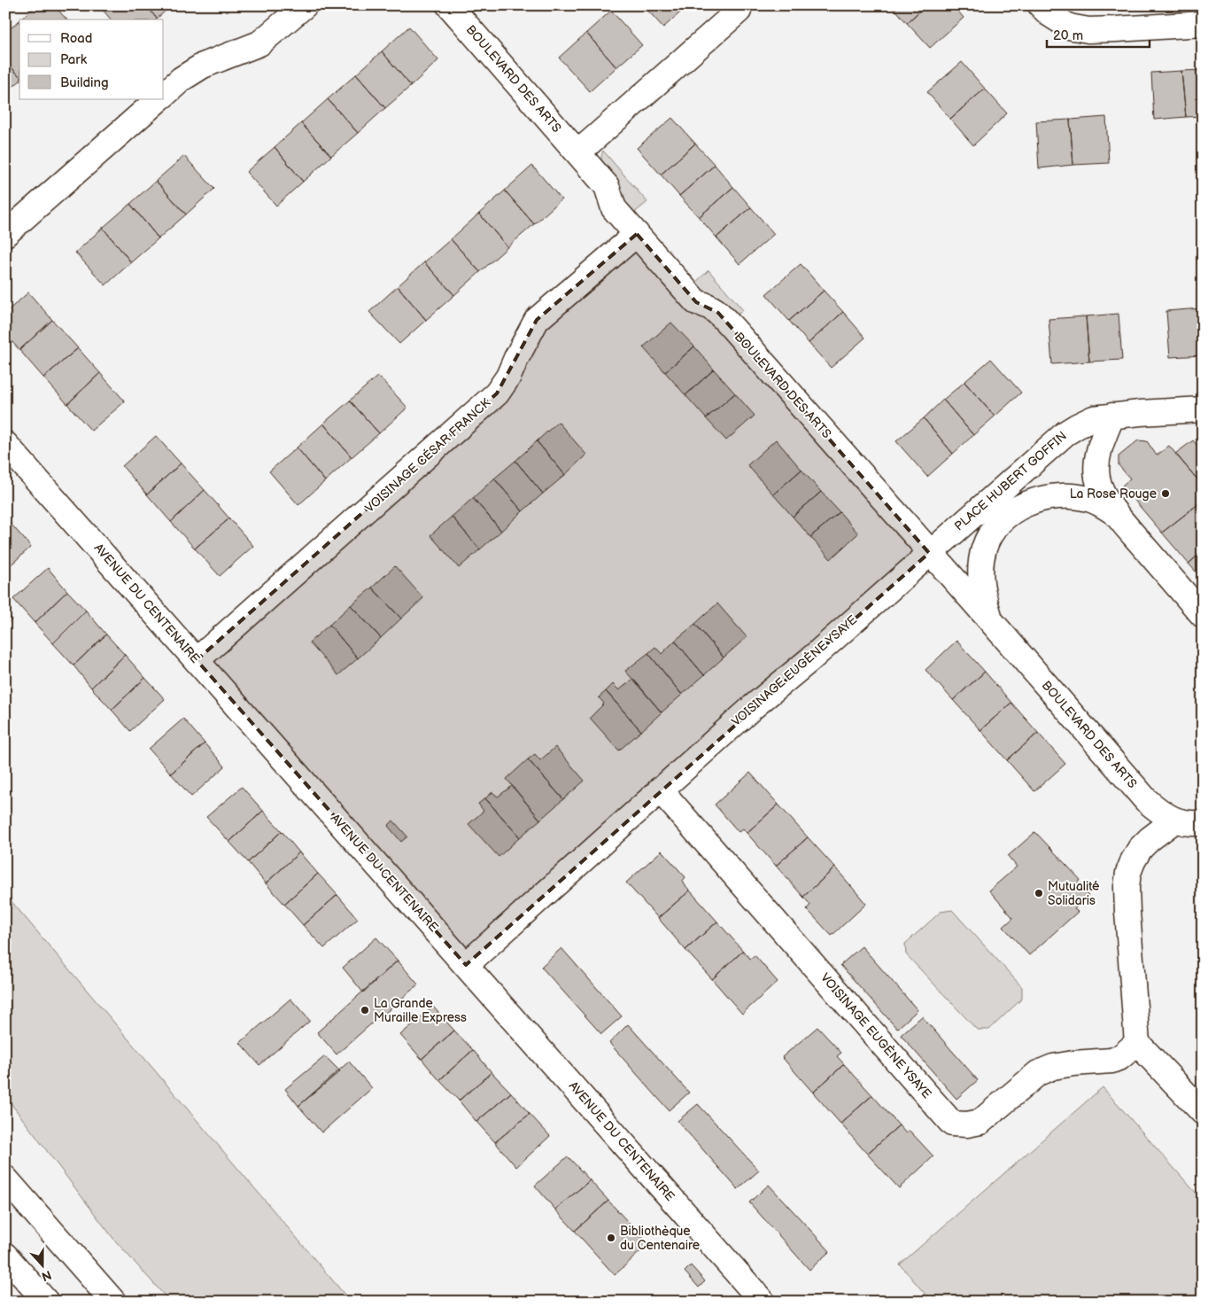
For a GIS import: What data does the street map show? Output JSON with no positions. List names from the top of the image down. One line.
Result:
{"streets":{"main road":["BOULEVARD DES ARTS","VOISINAGE CÉSAR FRANCK","PLACE HUBERT GOFFIN","AVENUE DU CENTENAIRE","VOISINAGE EUGÈNE YSAYE"]},"crossings":[["BOULEVARD DES ARTS","VOISINAGE CÉSAR FRANCK"],["BOULEVARD DES ARTS","PLACE HUBERT GOFFIN"],["BOULEVARD DES ARTS","VOISINAGE EUGÈNE YSAYE"],["VOISINAGE CÉSAR FRANCK","AVENUE DU CENTENAIRE"],["PLACE HUBERT GOFFIN","VOISINAGE EUGÈNE YSAYE"],["AVENUE DU CENTENAIRE","VOISINAGE EUGÈNE YSAYE"]],"places":["La Rose Rouge","Mutualité Solidaris","La Grande Muraille Express","Bibliothèque du Centenaire"],"legend":["Road","Park","Building"],"scale_bar":"20 m","north":"bottom"}
